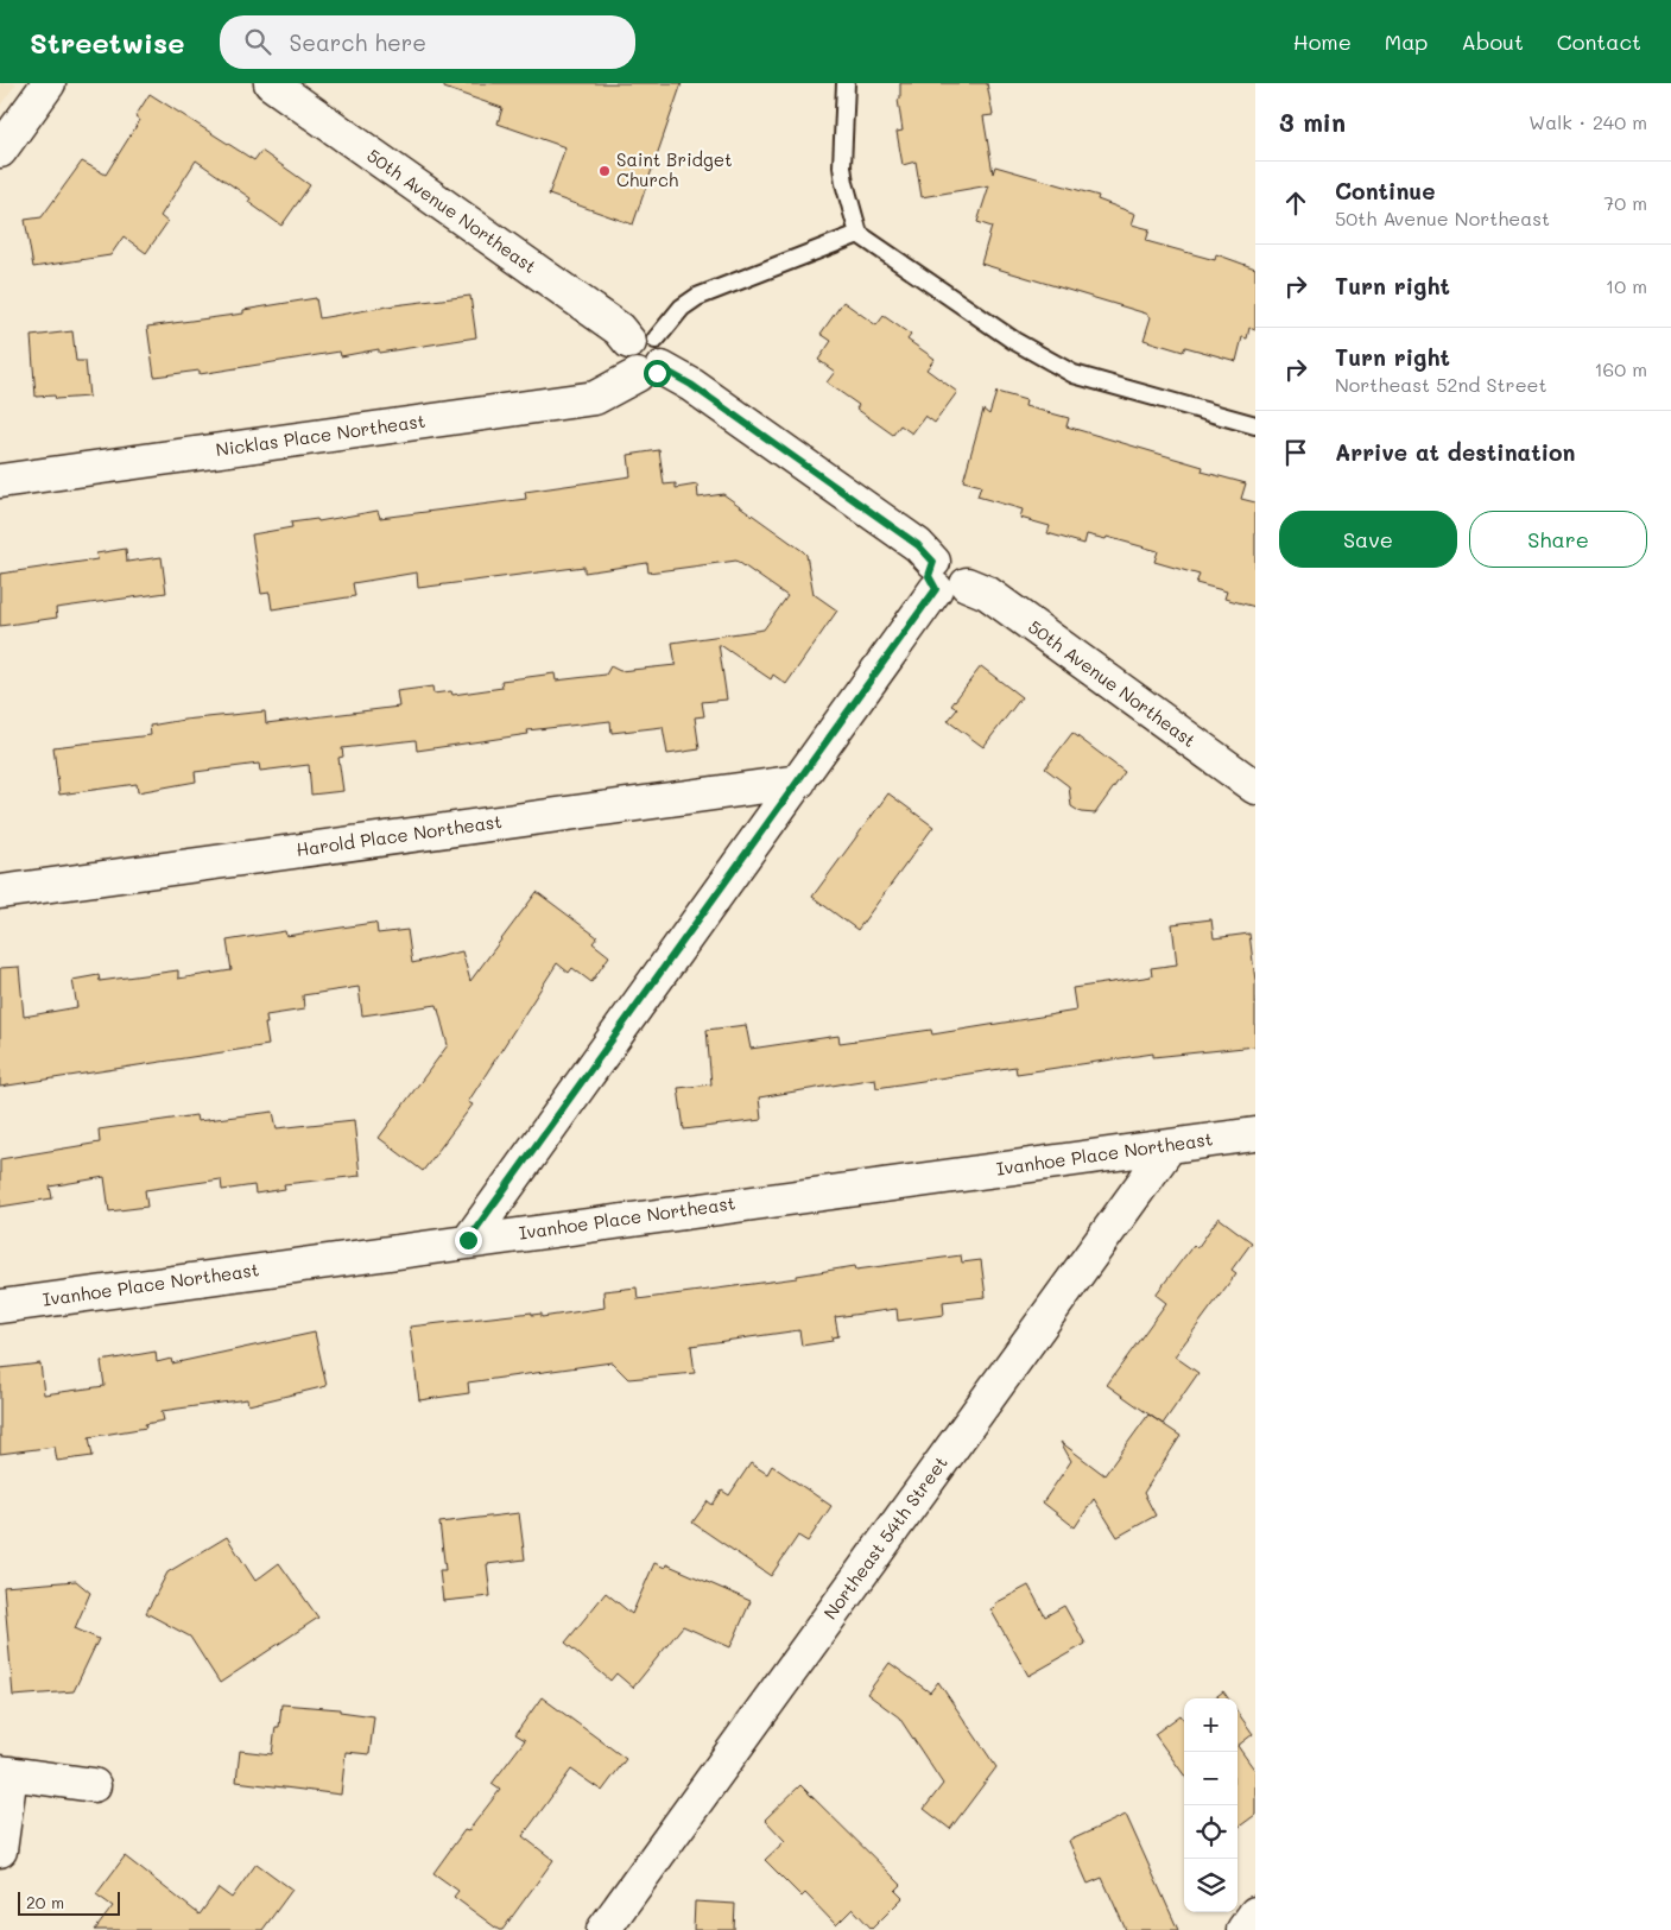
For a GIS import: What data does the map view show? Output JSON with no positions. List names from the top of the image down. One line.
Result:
{"streets":{"street":["50th Avenue Northeast","Nicklas Place Northeast","Harold Place Northeast","Ivanhoe Place Northeast","Northeast 54th Street"]},"crossings":[["50th Avenue Northeast","Nicklas Place Northeast"],["Ivanhoe Place Northeast","Northeast 54th Street"]],"places":["Saint Bridget Church"],"scale_bar":"20 m","page":{"header":"Streetwise","search":"Search here","nav":["Home","Map","About","Contact"],"heading":["3 min","Walk · 240 m"],"list":[["Continue","50th Avenue Northeast","70 m"],["Turn right","10 m"],["Turn right","Northeast 52nd Street","160 m"],"Arrive at destination"],"buttons":["Save","Share"],"map_buttons":["+","−"],"scale":"20 m"}}
